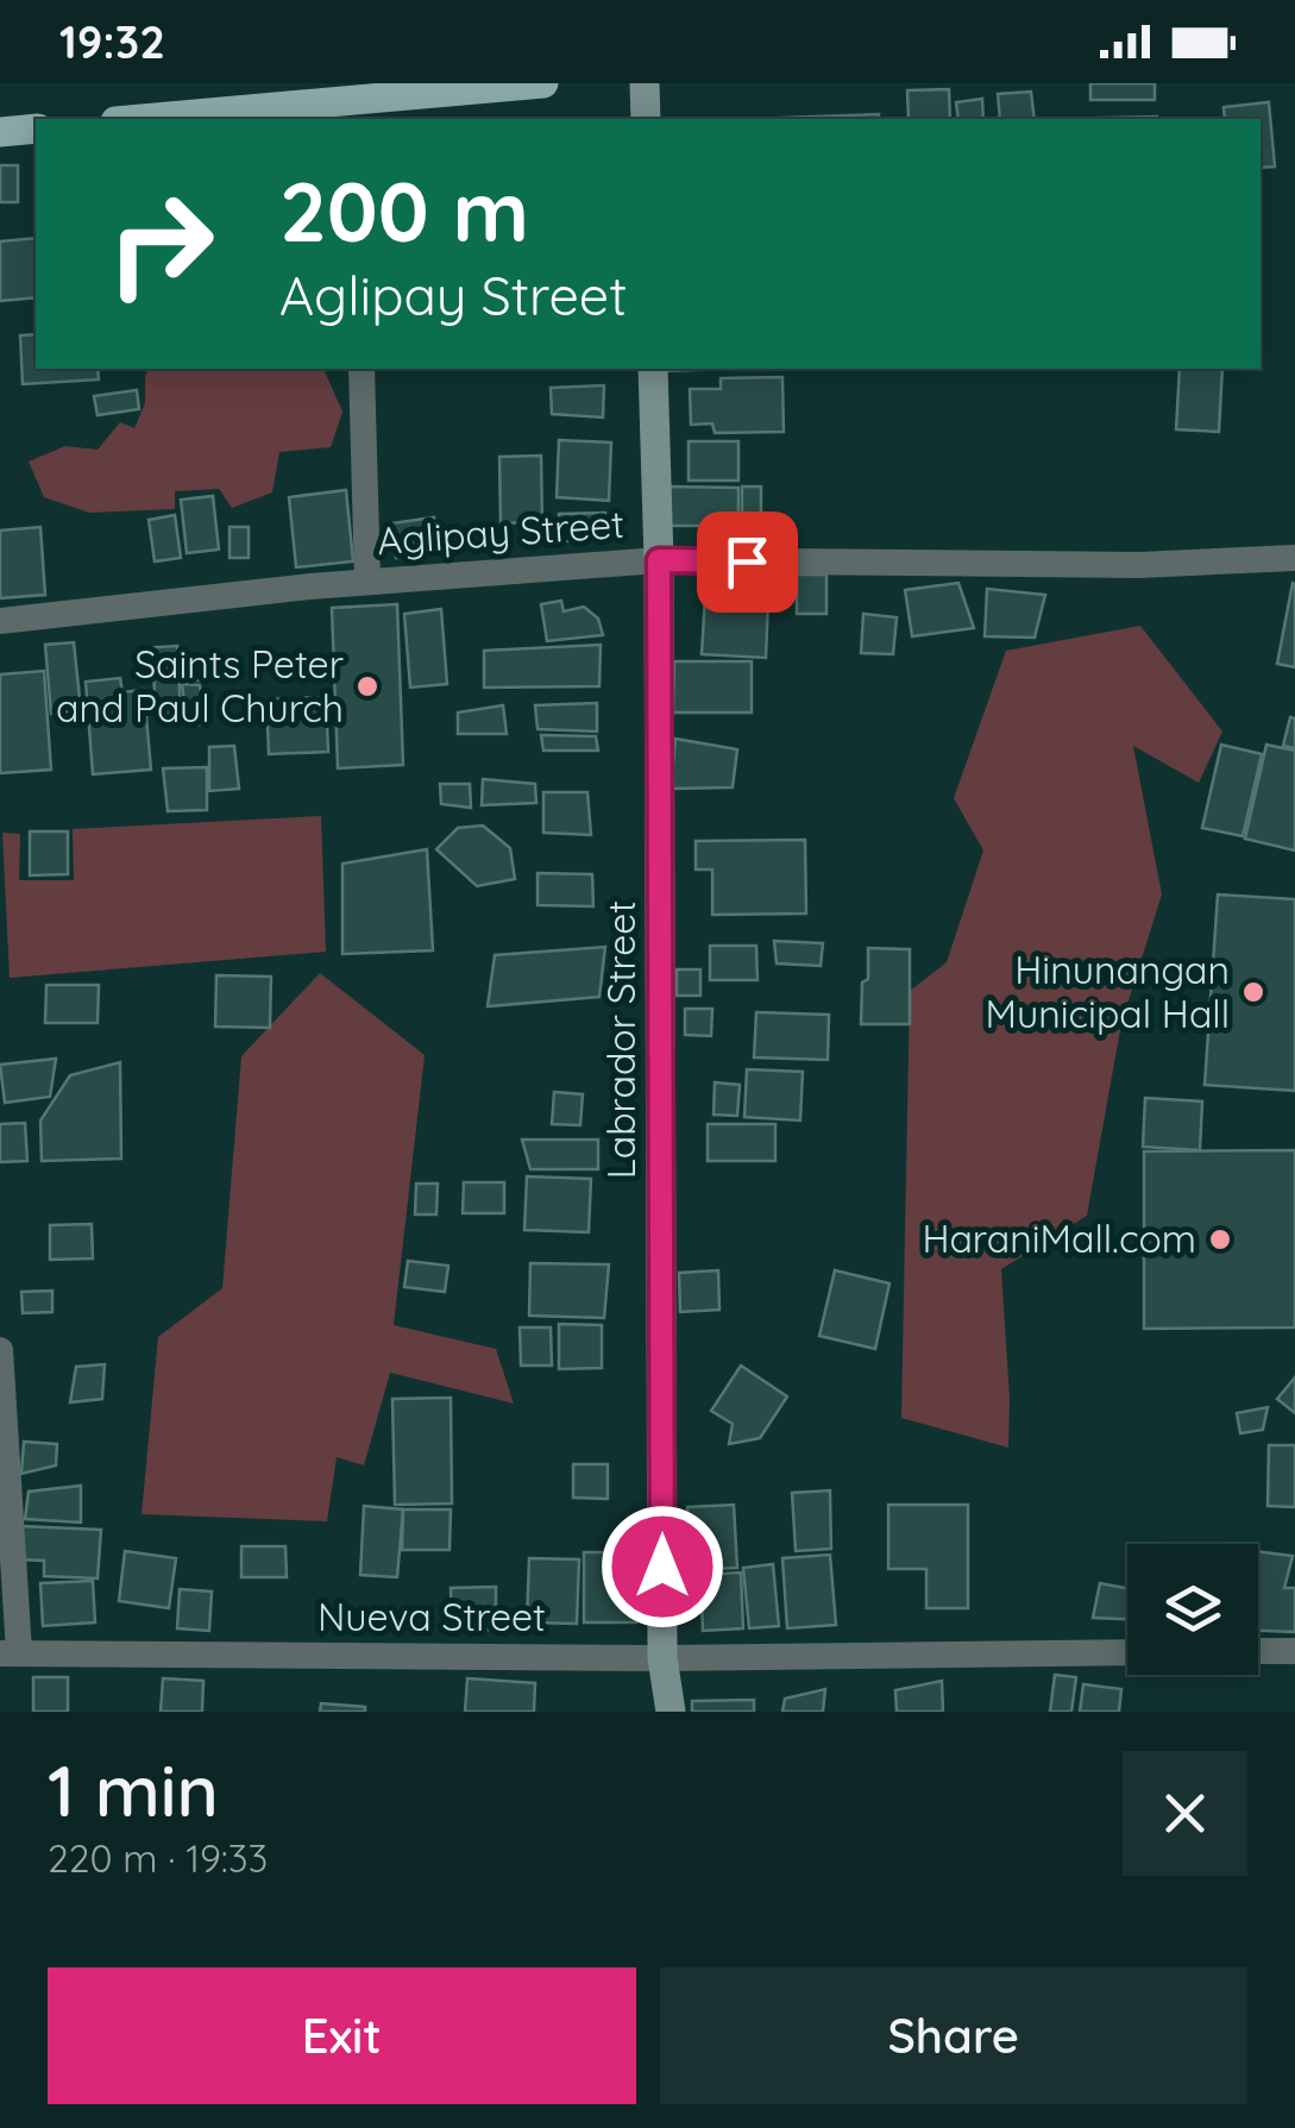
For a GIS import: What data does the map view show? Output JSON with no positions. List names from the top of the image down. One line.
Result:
{"streets":{"street":["Aglipay Street","Labrador Street","Nueva Street"]},"crossings":[["Aglipay Street","Labrador Street"],["Labrador Street","Nueva Street"]],"places":["Saints Peter and Paul Church","Hinunangan Municipal Hall","HaraniMall.com"],"page":{"status":"19:32","turn":["200 m","Aglipay Street"],"heading":["1 min","220 m · 19:33"],"buttons":["Exit","Share"]}}
